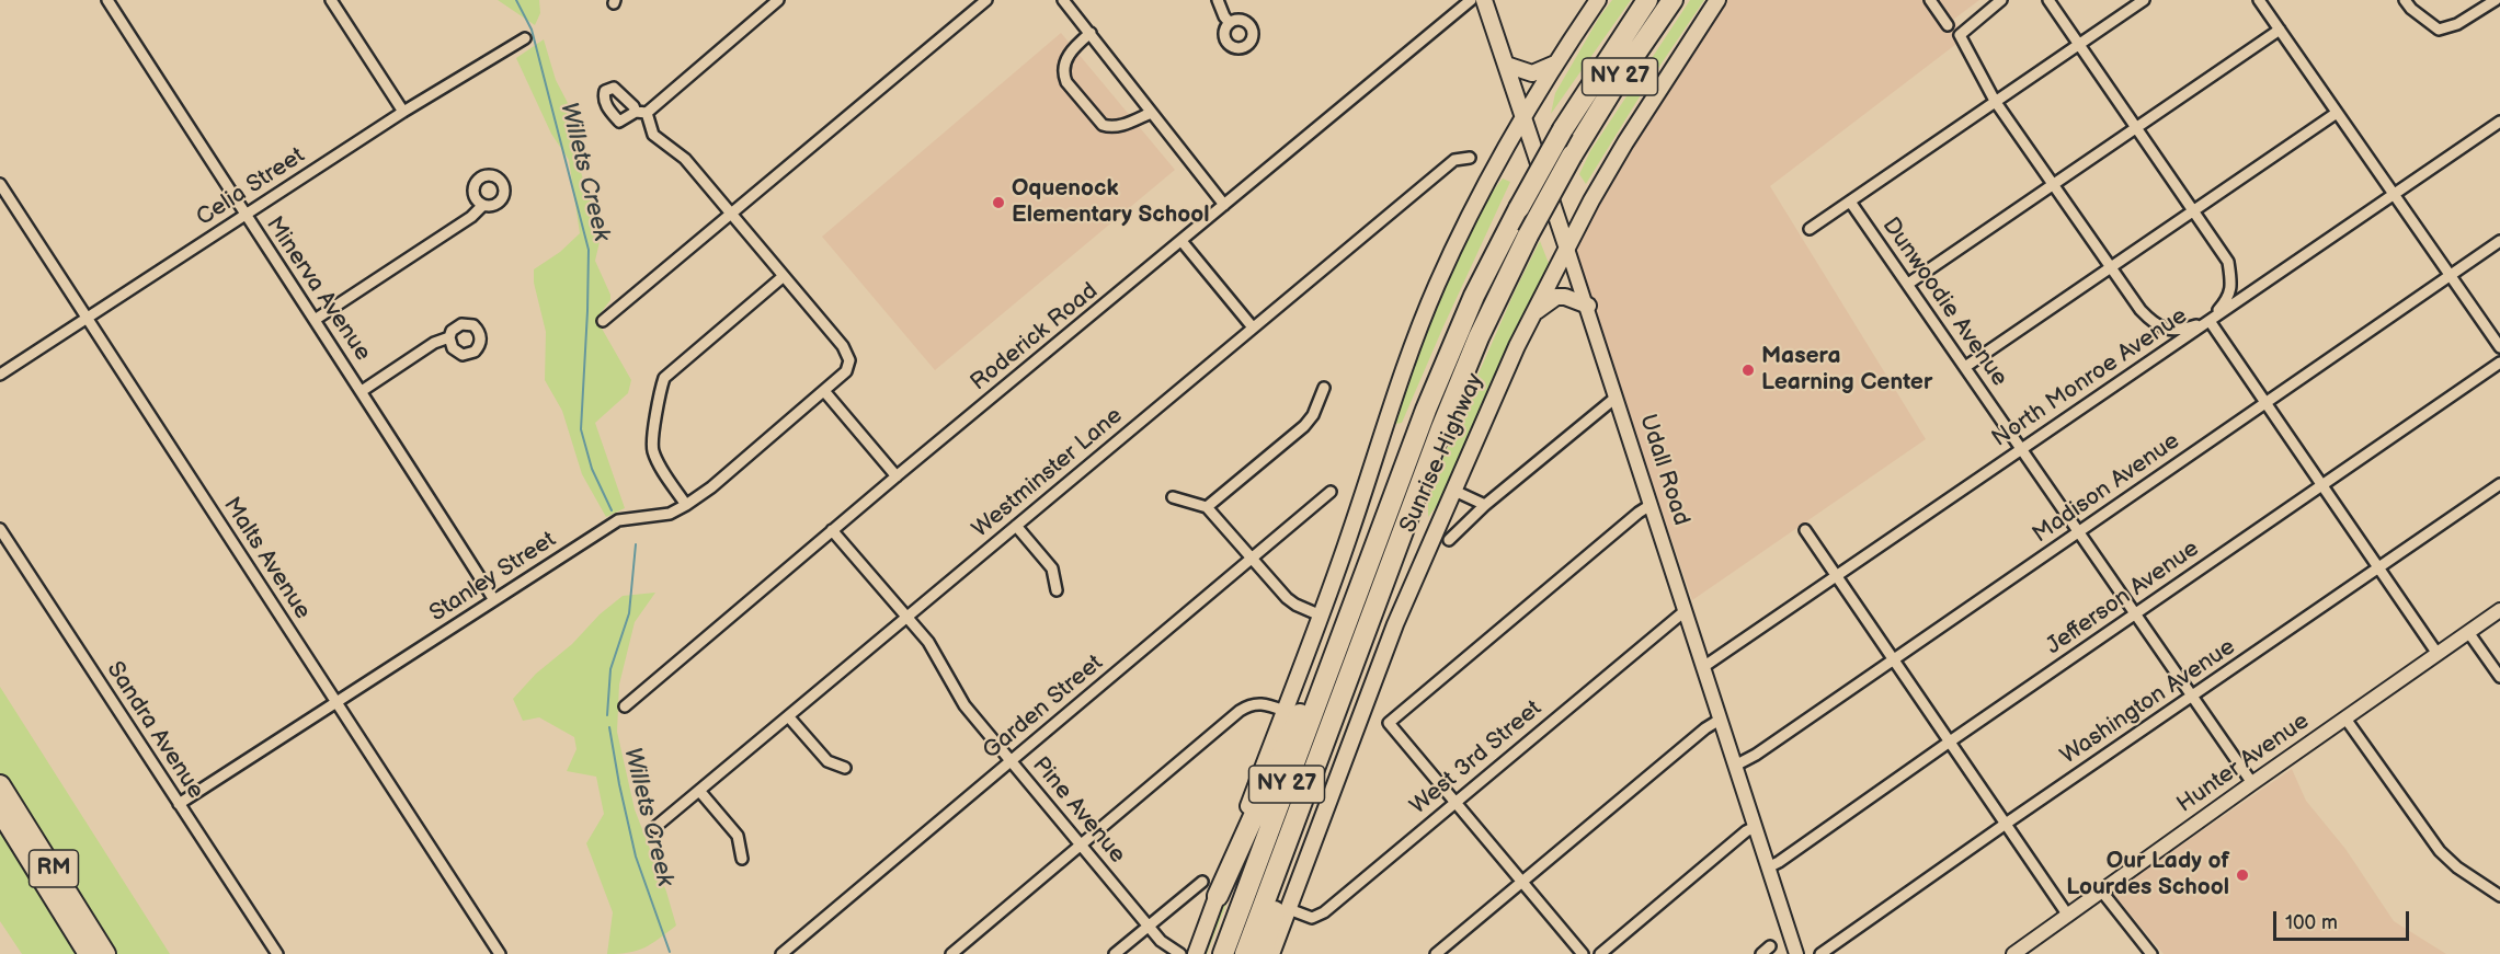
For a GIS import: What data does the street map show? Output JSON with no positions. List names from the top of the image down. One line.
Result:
{"streets":{"highway":["NY 27","Sunrise Highway","RM"],"main road":["Udall Road"],"street":["Celia Street","Minerva Avenue","Dunwoodie Avenue","Roderick Road","North Monroe Avenue","Westminster Lane","Madison Avenue","Malts Avenue","Stanley Street","Jefferson Avenue","Washington Avenue","Garden Street","Sandra Avenue","West 3rd Street","Hunter Avenue","Pine Avenue"]},"crossings":[["Celia Street","Minerva Avenue"],["Celia Street","Malts Avenue"],["Minerva Avenue","Stanley Street"],["Dunwoodie Avenue","North Monroe Avenue"],["Dunwoodie Avenue","Madison Avenue"],["Dunwoodie Avenue","Jefferson Avenue"],["Dunwoodie Avenue","Washington Avenue"],["Dunwoodie Avenue","Hunter Avenue"],["Roderick Road","Pine Avenue"],["North Monroe Avenue","Udall Road"],["Sunrise Highway","Udall Road"],["Sunrise Highway","West 3rd Street"],["Udall Road","Madison Avenue"],["Udall Road","Jefferson Avenue"],["Udall Road","West 3rd Street"],["Westminster Lane","Pine Avenue"],["Malts Avenue","Stanley Street"],["Stanley Street","Sandra Avenue"],["Garden Street","Pine Avenue"]],"water":["Willets Creek"],"places":["Oquenock Elementary School","Masera Learning Center","Our Lady of Lourdes School"],"scale_bar":"100 m"}
